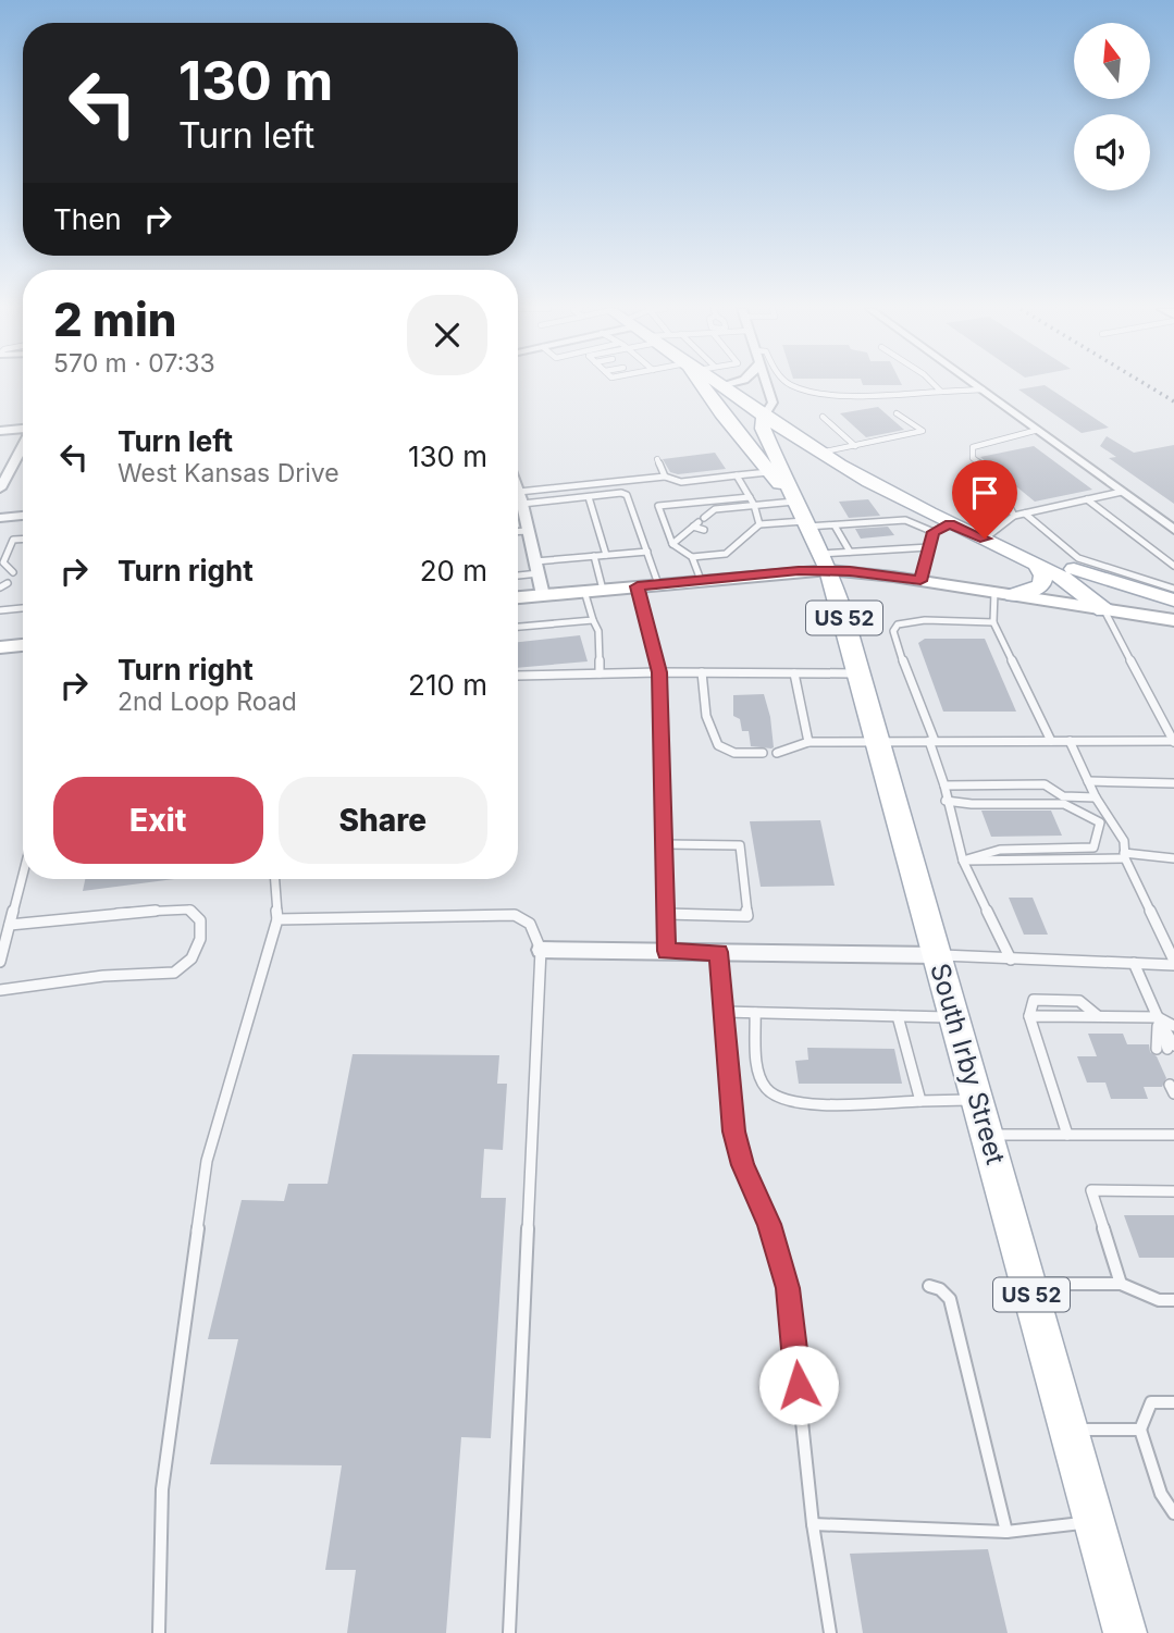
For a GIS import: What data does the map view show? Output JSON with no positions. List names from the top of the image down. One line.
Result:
{"streets":{"main road":["US 52","South Irby Street"]},"north":"top","page":{"turn":["130 m","Turn left"],"then":"Then","heading":["2 min","570 m · 07:33"],"list":[{"name":"Turn left","note":"West Kansas Drive","value":"130 m"},{"name":"Turn right","value":"20 m"},{"name":"Turn right","note":"2nd Loop Road","value":"210 m"}],"buttons":["Exit","Share"]}}
